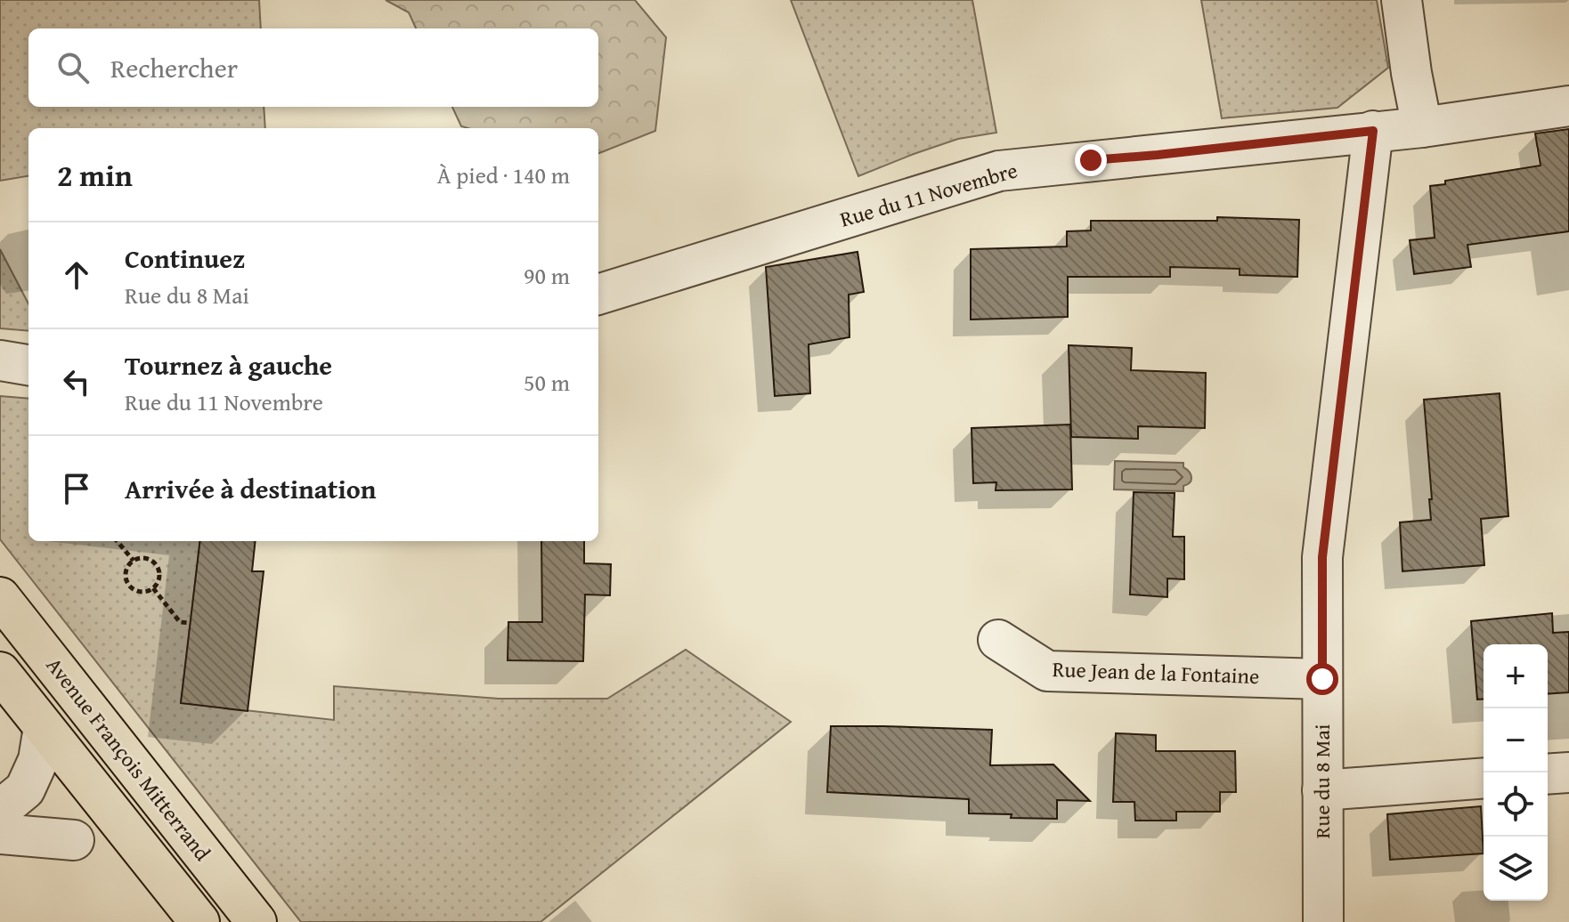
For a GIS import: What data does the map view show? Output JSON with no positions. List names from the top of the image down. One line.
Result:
{"streets":{"main road":["Avenue François Mitterrand"],"street":["Rue du 11 Novembre","Rue Jean de la Fontaine","Rue du 8 Mai"]},"crossings":[["Rue du 11 Novembre","Rue du 8 Mai"],["Rue Jean de la Fontaine","Rue du 8 Mai"]],"page":{"search":"Rechercher","heading":["2 min","À pied · 140 m"],"list":[["Continuez","Rue du 8 Mai","90 m"],["Tournez à gauche","Rue du 11 Novembre","50 m"],"Arrivée à destination"],"map_buttons":["+","−"]}}
